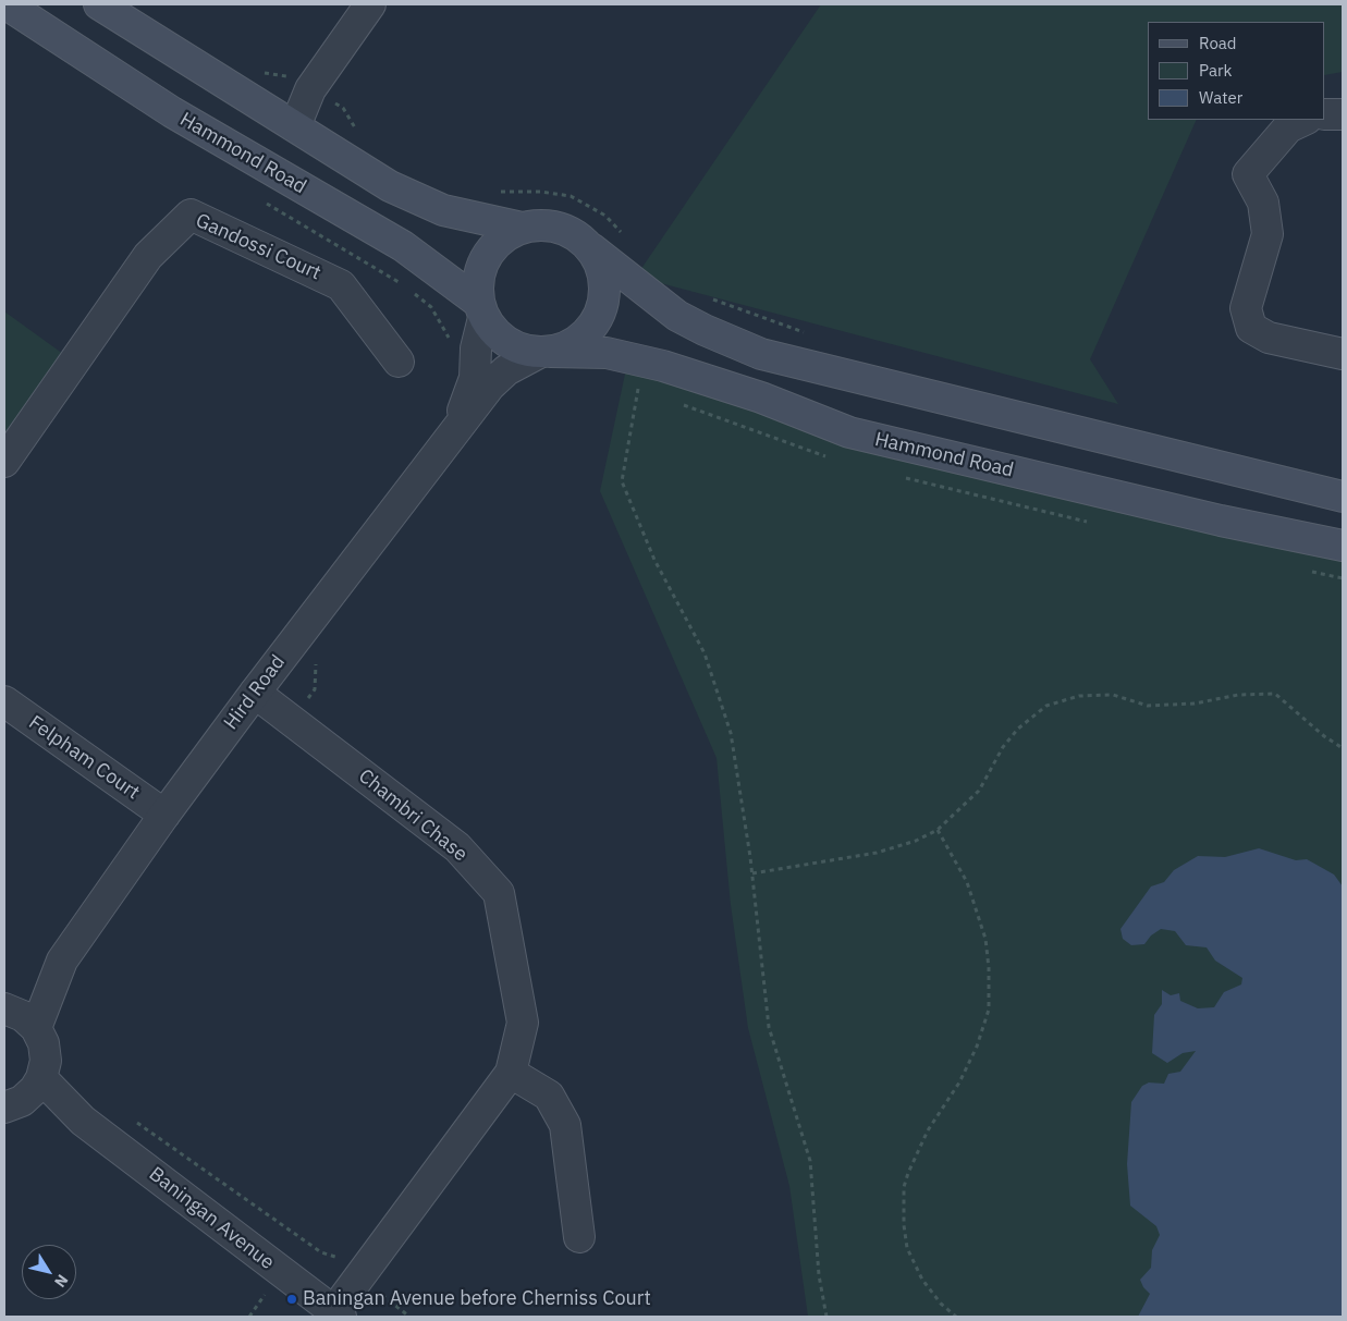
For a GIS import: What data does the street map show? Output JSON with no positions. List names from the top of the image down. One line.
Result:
{"streets":{"main road":["Hammond Road"],"street":["Gandossi Court","Hird Road","Felpham Court","Chambri Chase","Baningan Avenue"]},"crossings":[["Hammond Road","Hird Road"],["Hird Road","Felpham Court"],["Hird Road","Chambri Chase"],["Chambri Chase","Baningan Avenue"]],"places":["Baningan Avenue before Cherniss Court"],"legend":["Road","Park","Water"],"north":"bottom right"}
